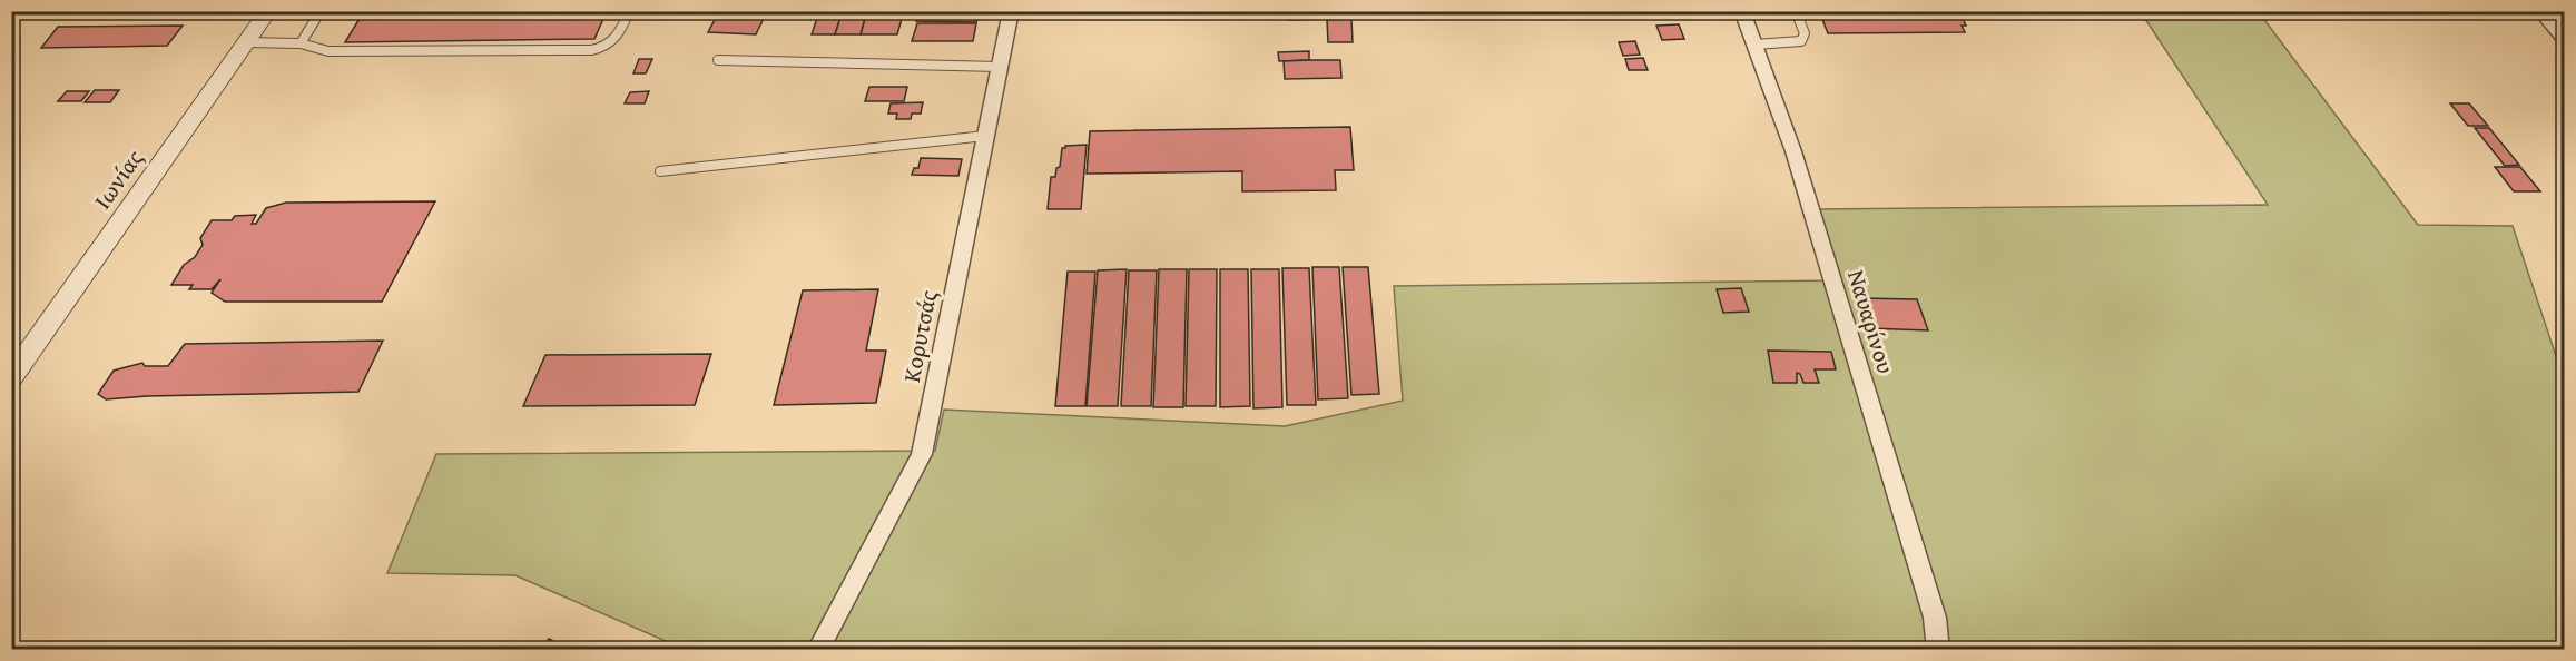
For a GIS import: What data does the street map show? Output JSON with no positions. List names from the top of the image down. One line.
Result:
{"streets":{"street":["Ιωνίας","Ναυαρίνου","Κορυτσάς"]}}
